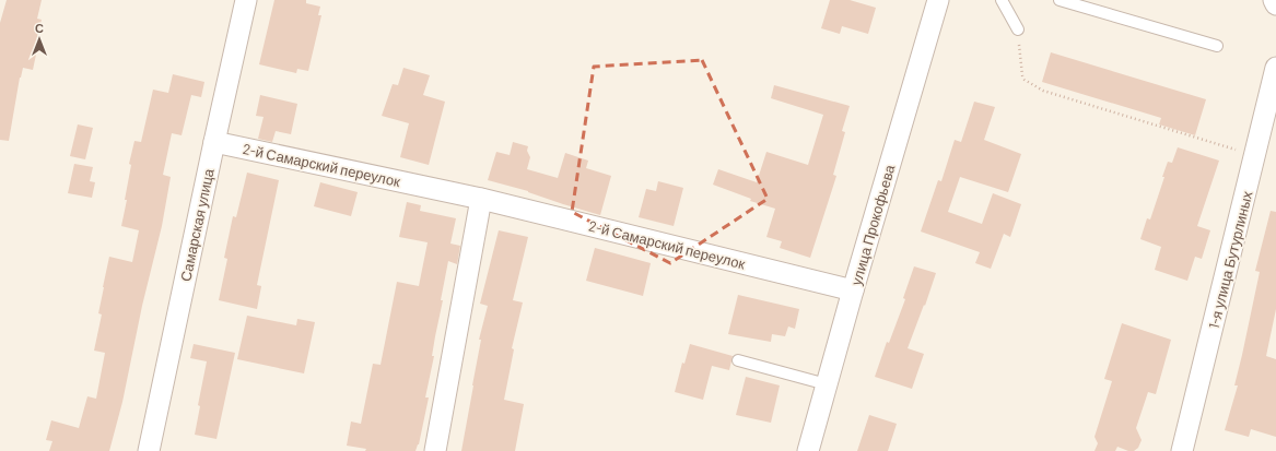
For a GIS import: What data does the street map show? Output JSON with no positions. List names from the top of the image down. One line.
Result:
{"streets":{"street":["2-й Самарский переулок","Самарская улица","улица Прокофьева","1-я улица Бутурлиных"]},"crossings":[["2-й Самарский переулок","Самарская улица"],["2-й Самарский переулок","улица Прокофьева"]],"north":"top"}
